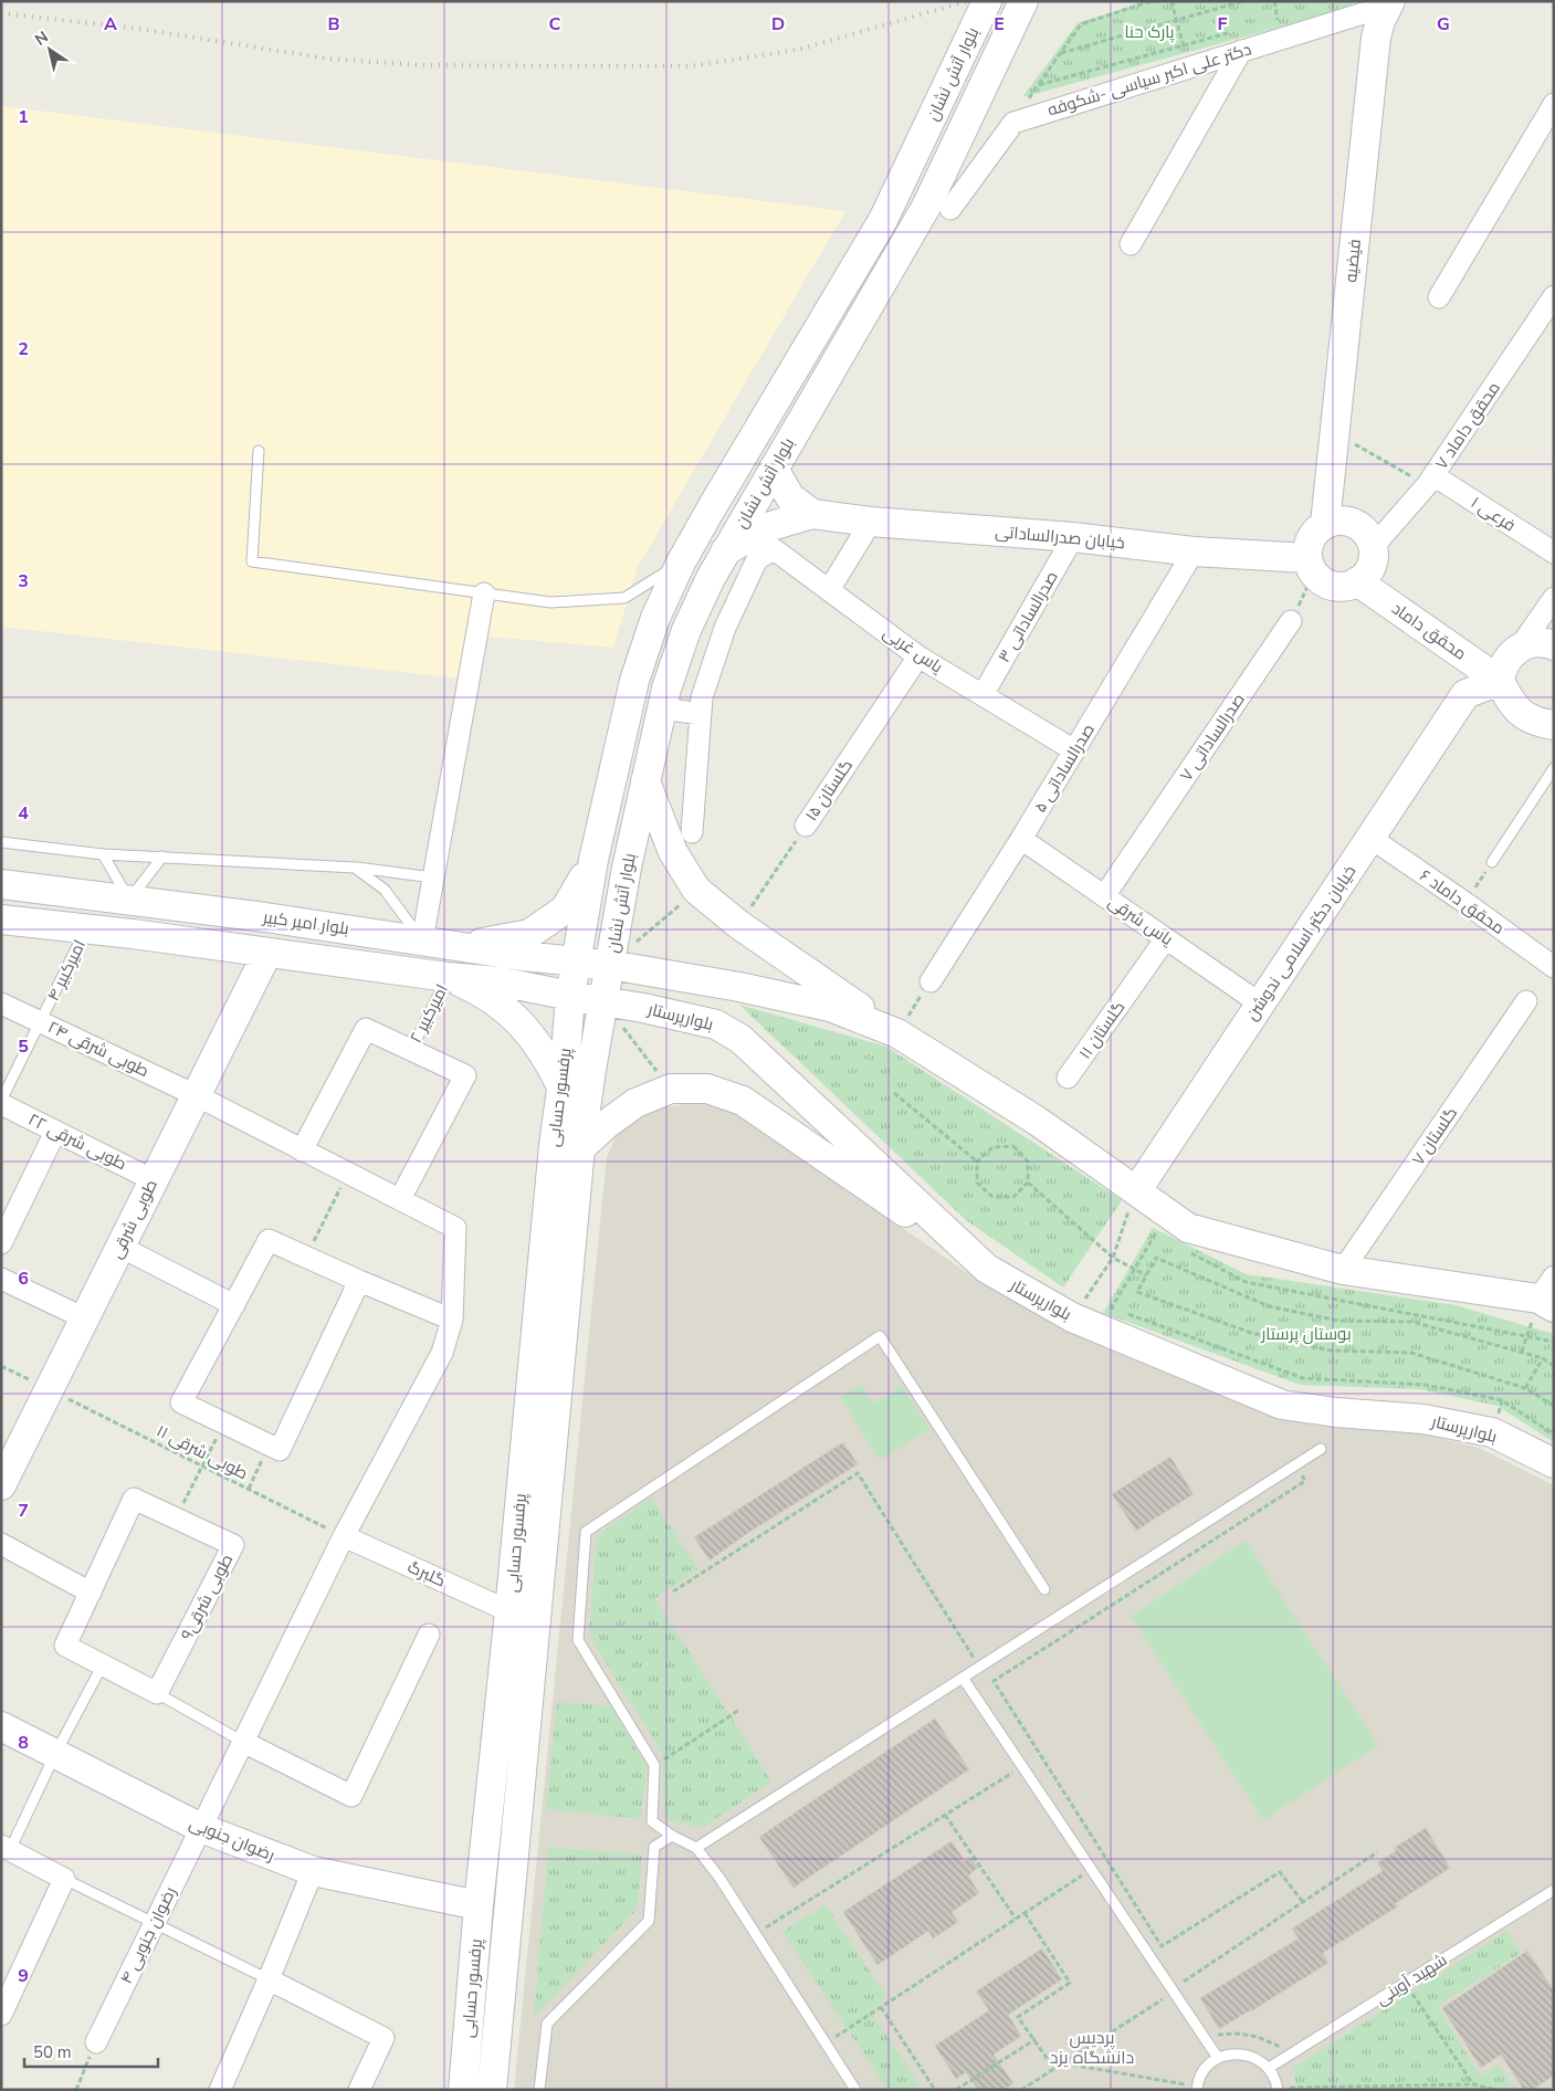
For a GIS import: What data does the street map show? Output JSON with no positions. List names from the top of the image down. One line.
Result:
{"streets":{"main road":["بلوار آتش نشان","فیضیه","خیابان صدرالساداتی","محقق داماد","بلوار امیر کبیر","خيابان دکتر اسلامی ندوشن","بلوارپرستار","پرفسور حسابی","طوبی شرقی","رضوان جنوبی"],"street":["دکتر علی اکبر سیاسی -شکوفه","محقق داماد ۷","فرعی ۱","صدرالساداتی ۳","یاس غربی","صدرالساداتی ۷","صدرالساداتی ۵","گلستان ۱۵","محقق داماد ۶","یاس شرقی","گلستان ۱۱","طوبی شرقی ۲۴","گلستان ۷","طوبی شرقی ۲۲","گلبرگ","طوبی شرقی۹","رضوان جنوبی ۴"],"lane":["امیرکبیر ۴","امیرکبیر ۲","شهید آوینی"],"path":["طوبی شرقی ۱۱"]},"crossings":[["بلوار آتش نشان","بلوار امیر کبیر"],["بلوار آتش نشان","بلوارپرستار"],["بلوار آتش نشان","پرفسور حسابی"],["دکتر علی اکبر سیاسی -شکوفه","فیضیه"],["فیضیه","محقق داماد ۷"],["فیضیه","خیابان صدرالساداتی"],["فیضیه","محقق داماد"],["محقق داماد ۷","فرعی ۱"],["محقق داماد ۷","خیابان صدرالساداتی"],["محقق داماد ۷","محقق داماد"],["خیابان صدرالساداتی","صدرالساداتی ۳"],["خیابان صدرالساداتی","محقق داماد"],["خیابان صدرالساداتی","صدرالساداتی ۵"],["صدرالساداتی ۳","یاس غربی"],["محقق داماد","خيابان دکتر اسلامی ندوشن"],["یاس غربی","صدرالساداتی ۵"],["یاس غربی","گلستان ۱۵"],["صدرالساداتی ۷","یاس شرقی"],["صدرالساداتی ۵","یاس شرقی"],["محقق داماد ۶","خيابان دکتر اسلامی ندوشن"],["یاس شرقی","خيابان دکتر اسلامی ندوشن"],["یاس شرقی","گلستان ۱۱"],["بلوار امیر کبیر","امیرکبیر ۴"],["بلوار امیر کبیر","امیرکبیر ۲"],["بلوار امیر کبیر","بلوارپرستار"],["بلوار امیر کبیر","پرفسور حسابی"],["بلوار امیر کبیر","طوبی شرقی"],["امیرکبیر ۴","طوبی شرقی ۲۴"],["امیرکبیر ۴","طوبی شرقی ۲۲"],["بلوارپرستار","پرفسور حسابی"],["طوبی شرقی ۲۴","طوبی شرقی"],["طوبی شرقی ۲۴","رضوان جنوبی ۴"],["پرفسور حسابی","گلبرگ"],["پرفسور حسابی","رضوان جنوبی"],["طوبی شرقی ۲۲","طوبی شرقی"],["طوبی شرقی","طوبی شرقی ۱۱"],["طوبی شرقی ۱۱","گلبرگ"],["طوبی شرقی ۱۱","رضوان جنوبی ۴"],["گلبرگ","رضوان جنوبی ۴"],["رضوان جنوبی","رضوان جنوبی ۴"]],"districts":["پردیس دانشگاه یزد"],"parks":["پارک حنا","بوستان پرستار"],"scale_bar":"50 m","north":"top left","grid":{"columns":["A","B","C","D","E","F","G"],"rows":["1","2","3","4","5","6","7","8","9"]}}
